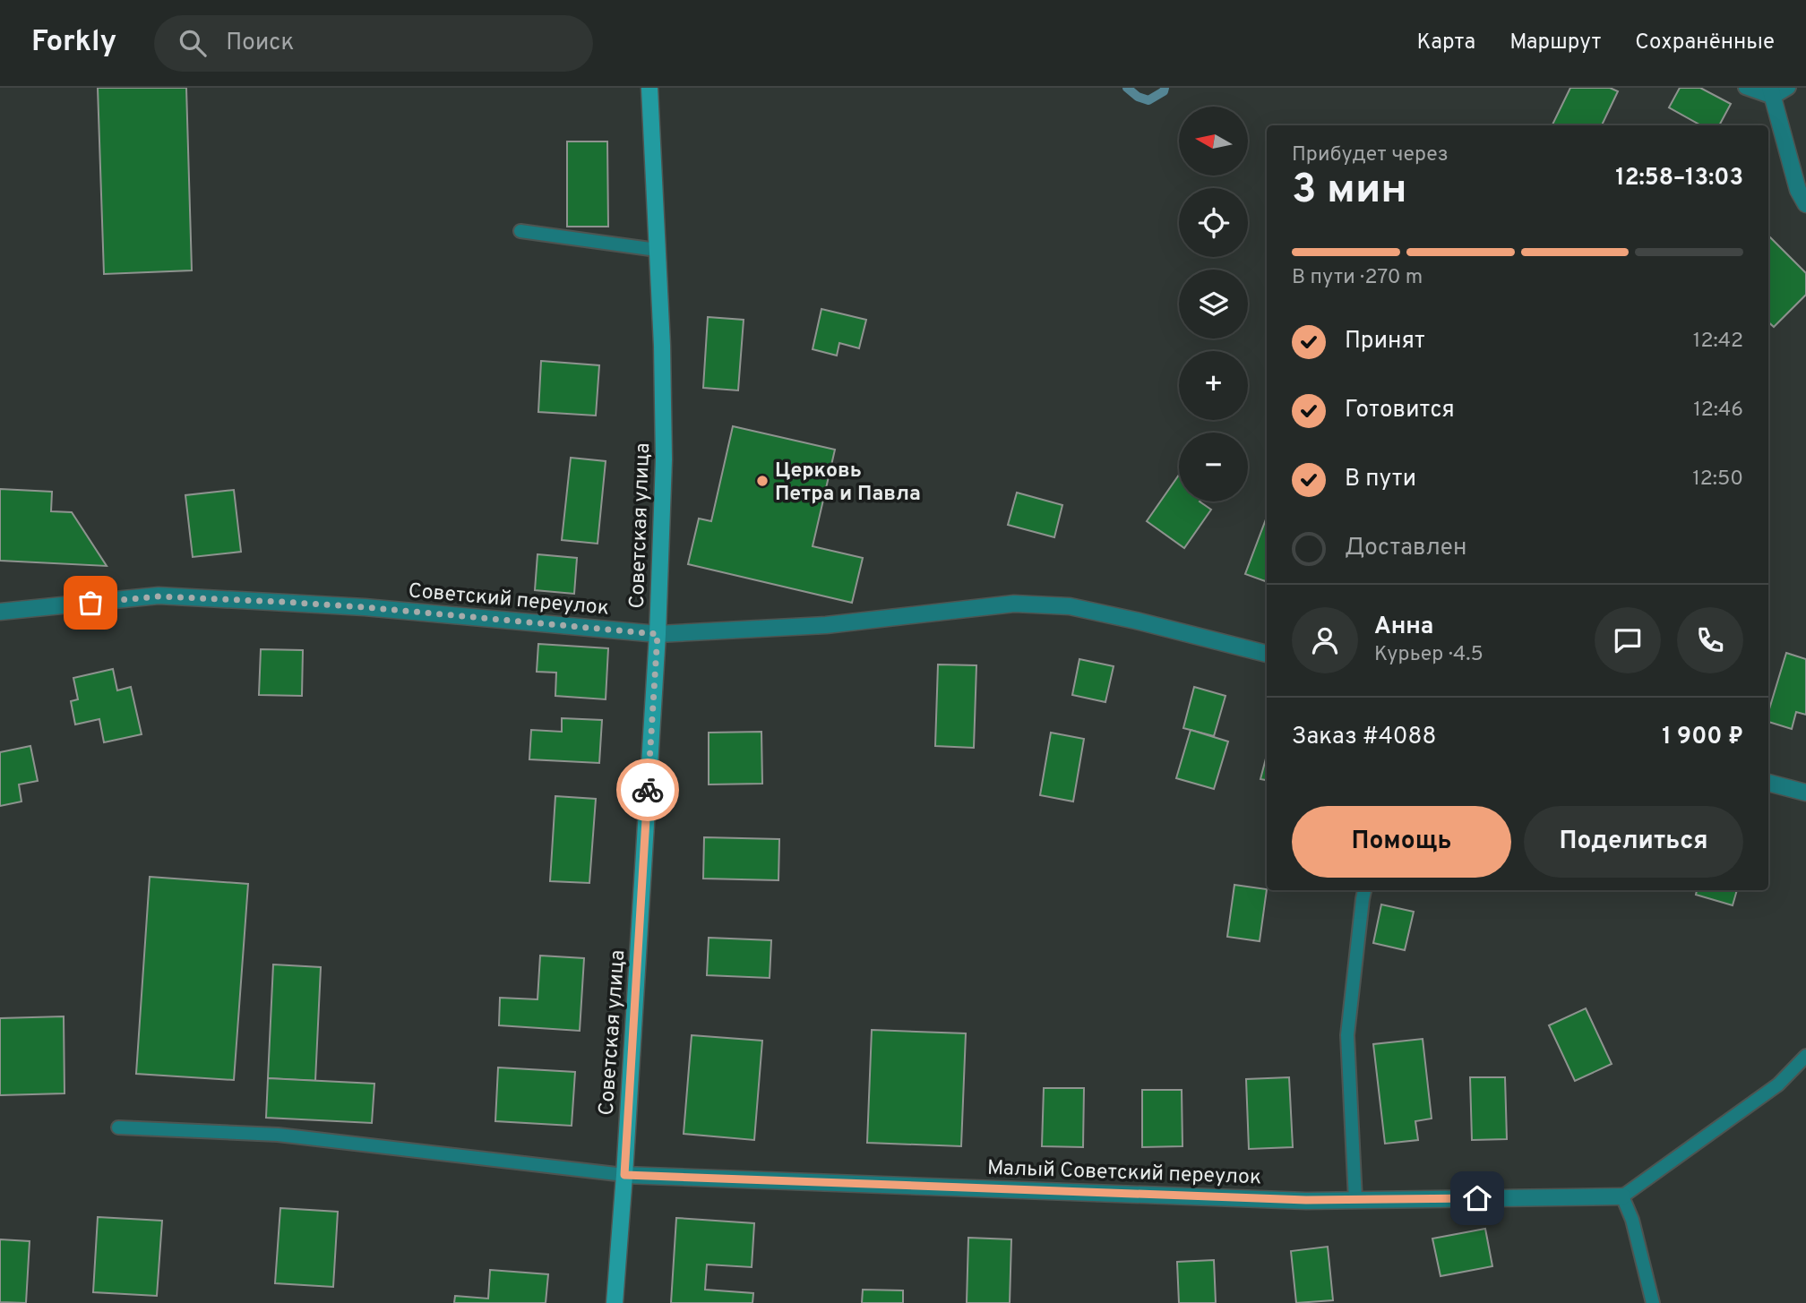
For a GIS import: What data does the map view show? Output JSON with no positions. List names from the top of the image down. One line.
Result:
{"streets":{"main road":["Советская улица"],"street":["Советский переулок","Малый Советский переулок"]},"crossings":[["Советская улица","Советский переулок"],["Советская улица","Малый Советский переулок"]],"places":["Церковь Петра и Павла"],"north":"left","page":{"header":"Forkly","search":"Поиск","nav":["Карта","Маршрут","Сохранённые"],"map_buttons":["+","−"],"heading":["3 мин","Прибудет через","12:58–13:03"],"panel":["Анна","Курьер · 4.5","Заказ #4088","1 900 ₽"],"bar":"В пути · 270 m","list":[["Принят","12:42"],["Готовится","12:46"],["В пути","12:50"],"Доставлен"],"buttons":["Помощь","Поделиться"]}}
